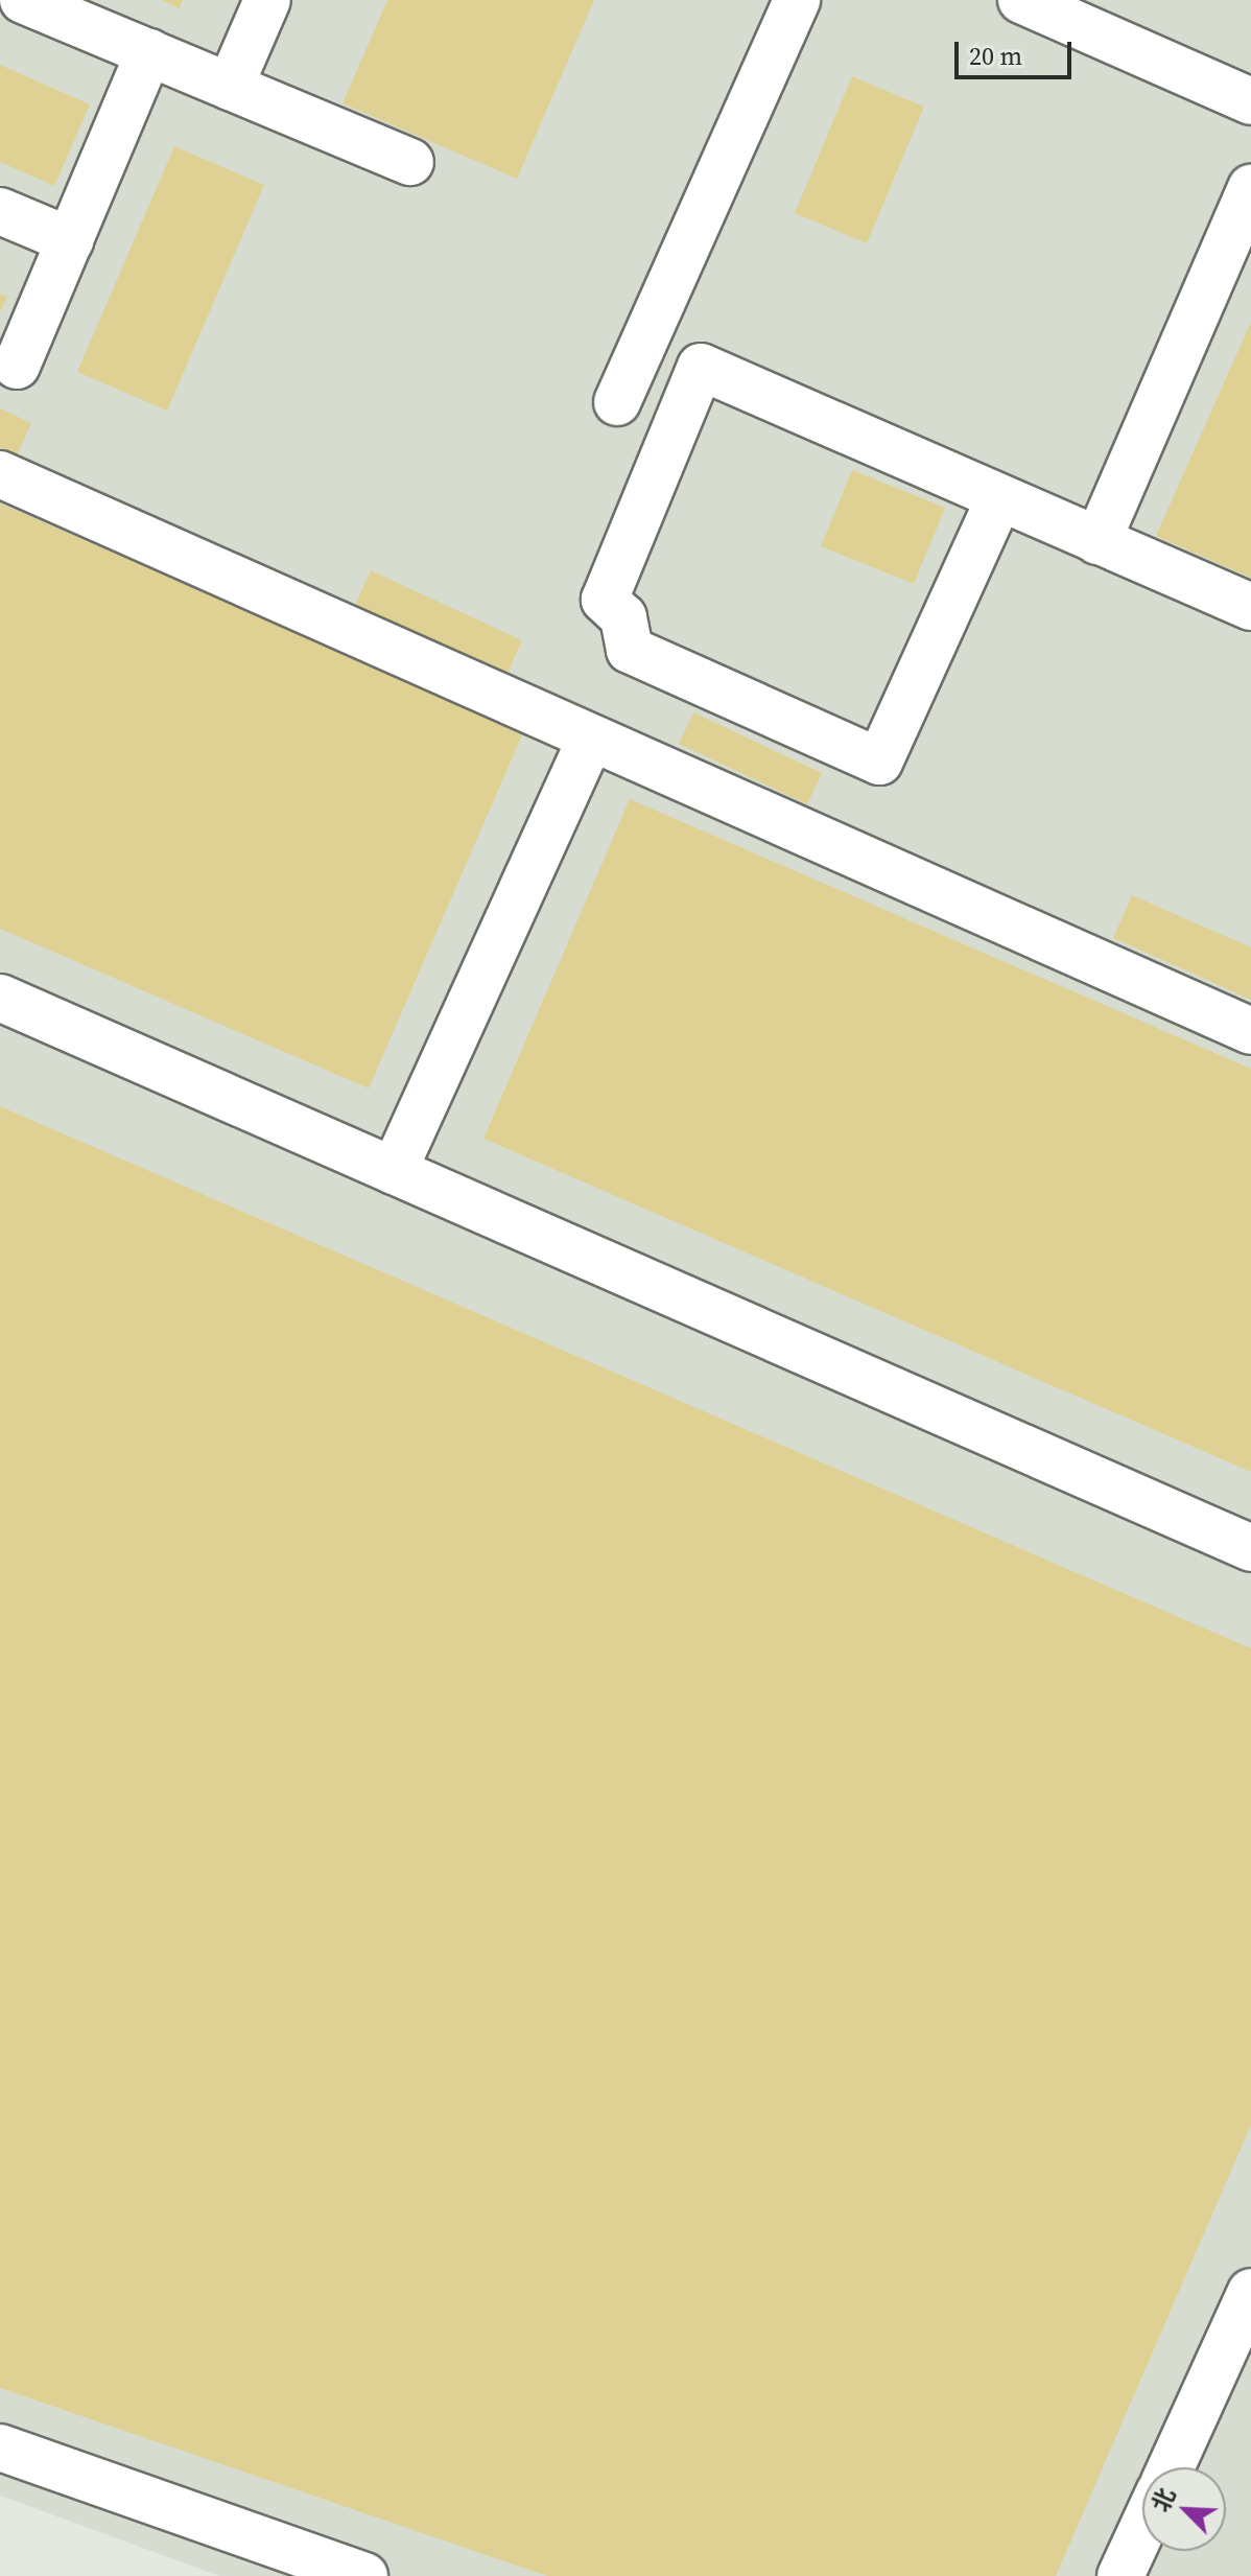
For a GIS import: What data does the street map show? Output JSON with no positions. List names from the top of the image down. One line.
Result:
{"scale_bar":"20 m","north":"top left"}
